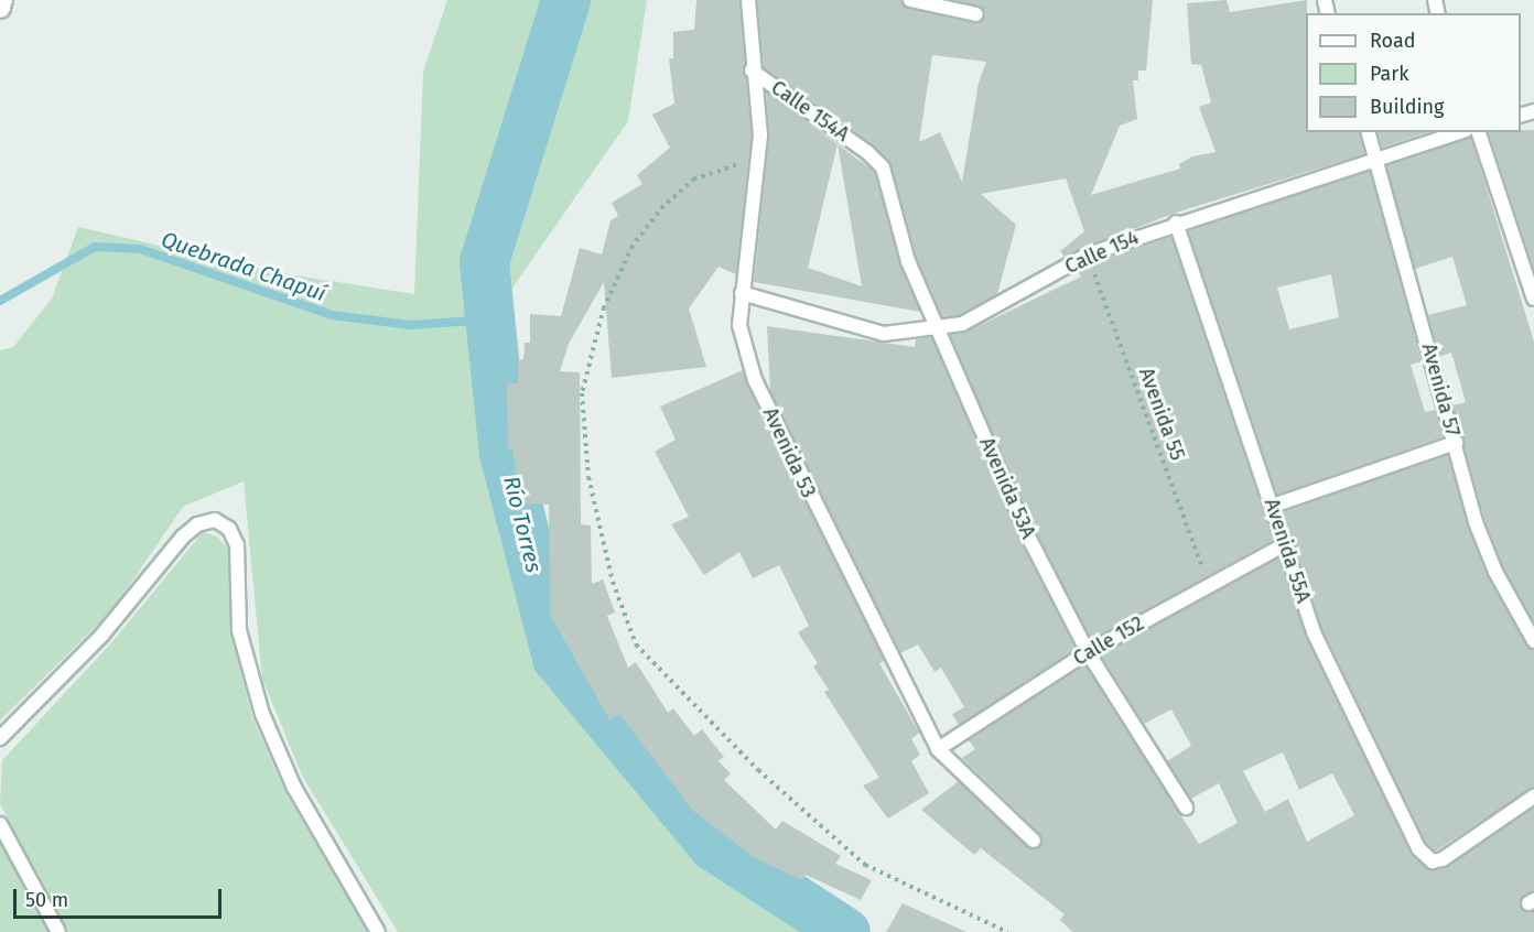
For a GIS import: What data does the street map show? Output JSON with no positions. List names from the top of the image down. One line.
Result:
{"streets":{"lane":["Calle 154A","Calle 154","Avenida 57","Avenida 53","Avenida 53A","Avenida 55A","Calle 152"],"path":["Avenida 55"]},"crossings":[["Calle 154A","Avenida 53"],["Calle 154A","Avenida 53A"],["Calle 154","Avenida 57"],["Calle 154","Avenida 55"],["Calle 154","Avenida 53"],["Calle 154","Avenida 53A"],["Calle 154","Avenida 55A"],["Avenida 55","Calle 152"],["Avenida 53","Calle 152"],["Avenida 53A","Calle 152"],["Avenida 55A","Calle 152"]],"water":["Quebrada Chapuí","Río Torres"],"legend":["Road","Park","Building"],"scale_bar":"50 m"}
